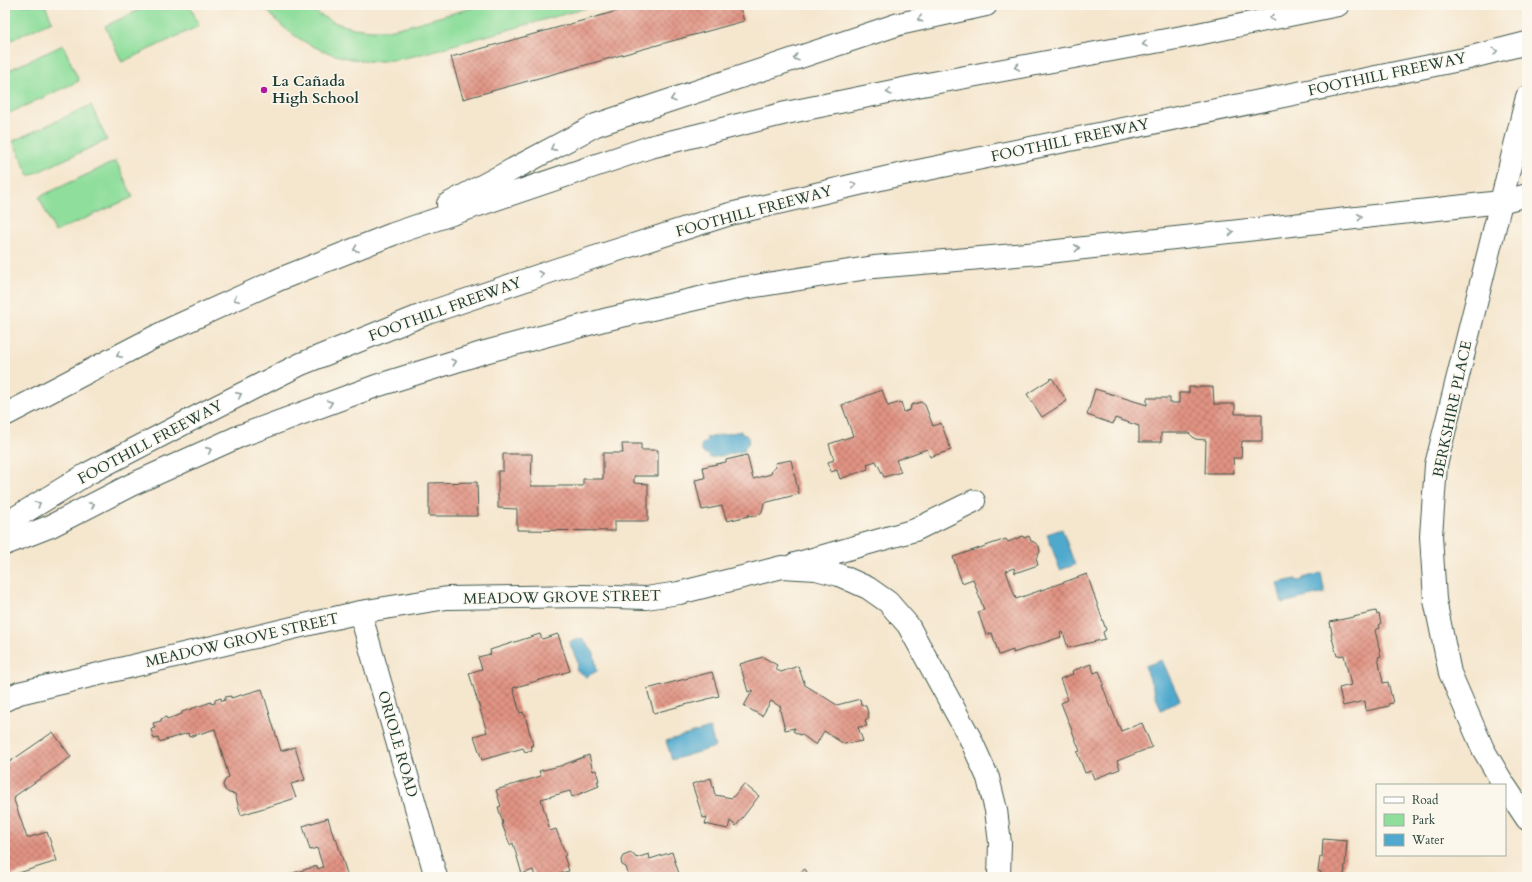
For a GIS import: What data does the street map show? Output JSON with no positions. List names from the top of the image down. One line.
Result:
{"streets":{"main road":["FOOTHILL FREEWAY","BERKSHIRE PLACE","MEADOW GROVE STREET","ORIOLE ROAD"]},"crossings":[["MEADOW GROVE STREET","ORIOLE ROAD"]],"places":["La Cañada High School"],"legend":["Road","Park","Water"]}
